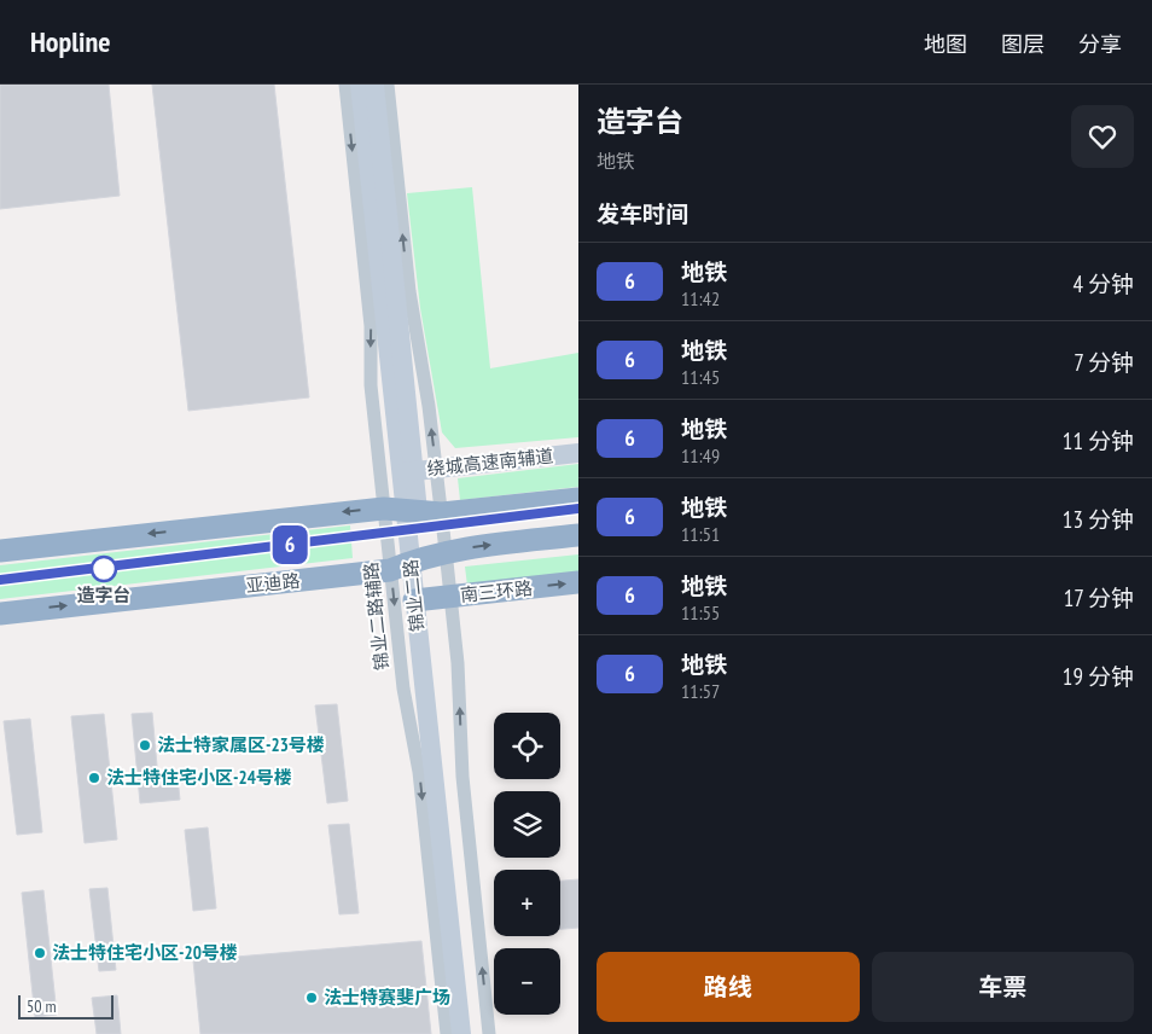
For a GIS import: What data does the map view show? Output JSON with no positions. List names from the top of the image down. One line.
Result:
{"streets":{"highway":["亚迪路","南三环路"],"main road":["绕城高速南辅道","锦业二路"],"street":["锦业二路辅路"]},"crossings":[["绕城高速南辅道","锦业二路"],["亚迪路","锦业二路"],["亚迪路","锦业二路辅路"],["南三环路","锦业二路"],["锦业二路","锦业二路辅路"]],"places":["造字台","法士特家属区-23号楼","法士特住宅小区-24号楼","法士特住宅小区-20号楼","法士特赛斐广场"],"lines":["metro line 6"],"scale_bar":"50 m","page":{"header":"Hopline","nav":["地图","图层","分享"],"on_map":"6","heading":[["造字台","地铁"],"发车时间"],"list":[{"mark":"6","name":"地铁","note":"11:42","value":"4 分钟"},{"mark":"6","name":"地铁","note":"11:45","value":"7 分钟"},{"mark":"6","name":"地铁","note":"11:49","value":"11 分钟"},{"mark":"6","name":"地铁","note":"11:51","value":"13 分钟"},{"mark":"6","name":"地铁","note":"11:55","value":"17 分钟"},{"mark":"6","name":"地铁","note":"11:57","value":"19 分钟"}],"map_buttons":["+","−"],"buttons":["路线","车票"],"scale":"50 m"}}
